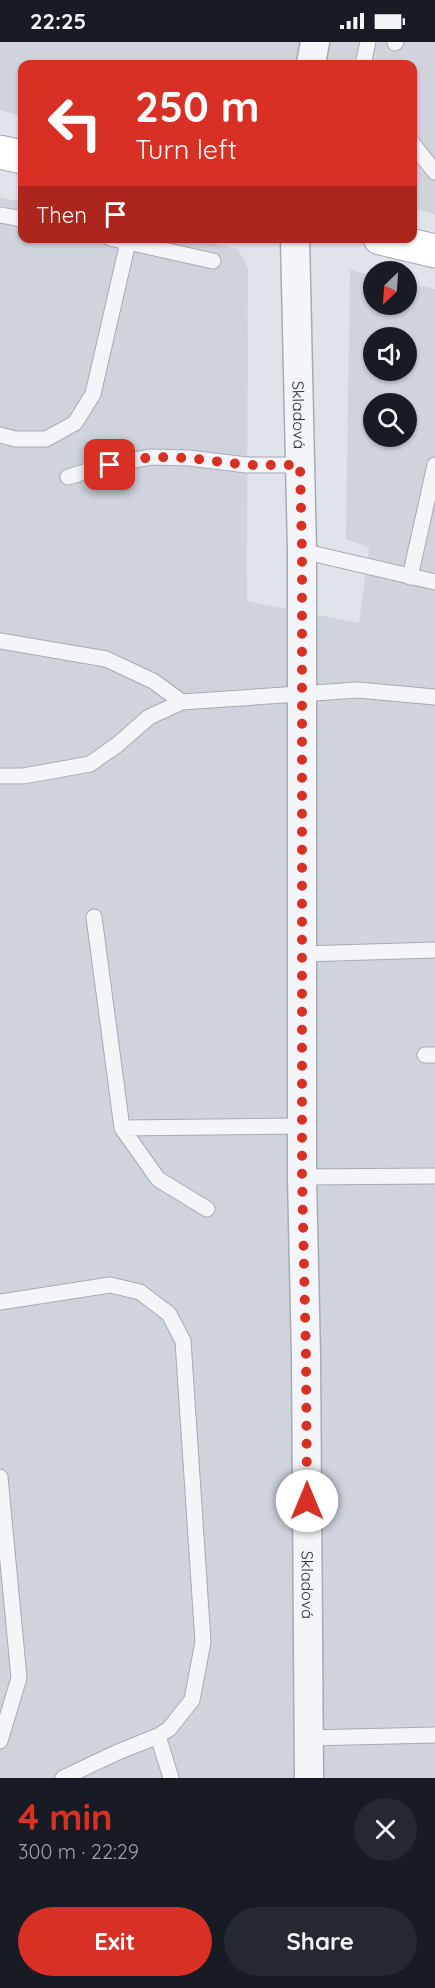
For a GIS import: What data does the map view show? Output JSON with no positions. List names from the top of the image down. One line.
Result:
{"streets":{"street":["Skladová"]},"north":"bottom left","page":{"status":"22:25","turn":["250 m","Turn left"],"then":"Then","heading":["4 min","300 m · 22:29"],"buttons":["Exit","Share"]}}
